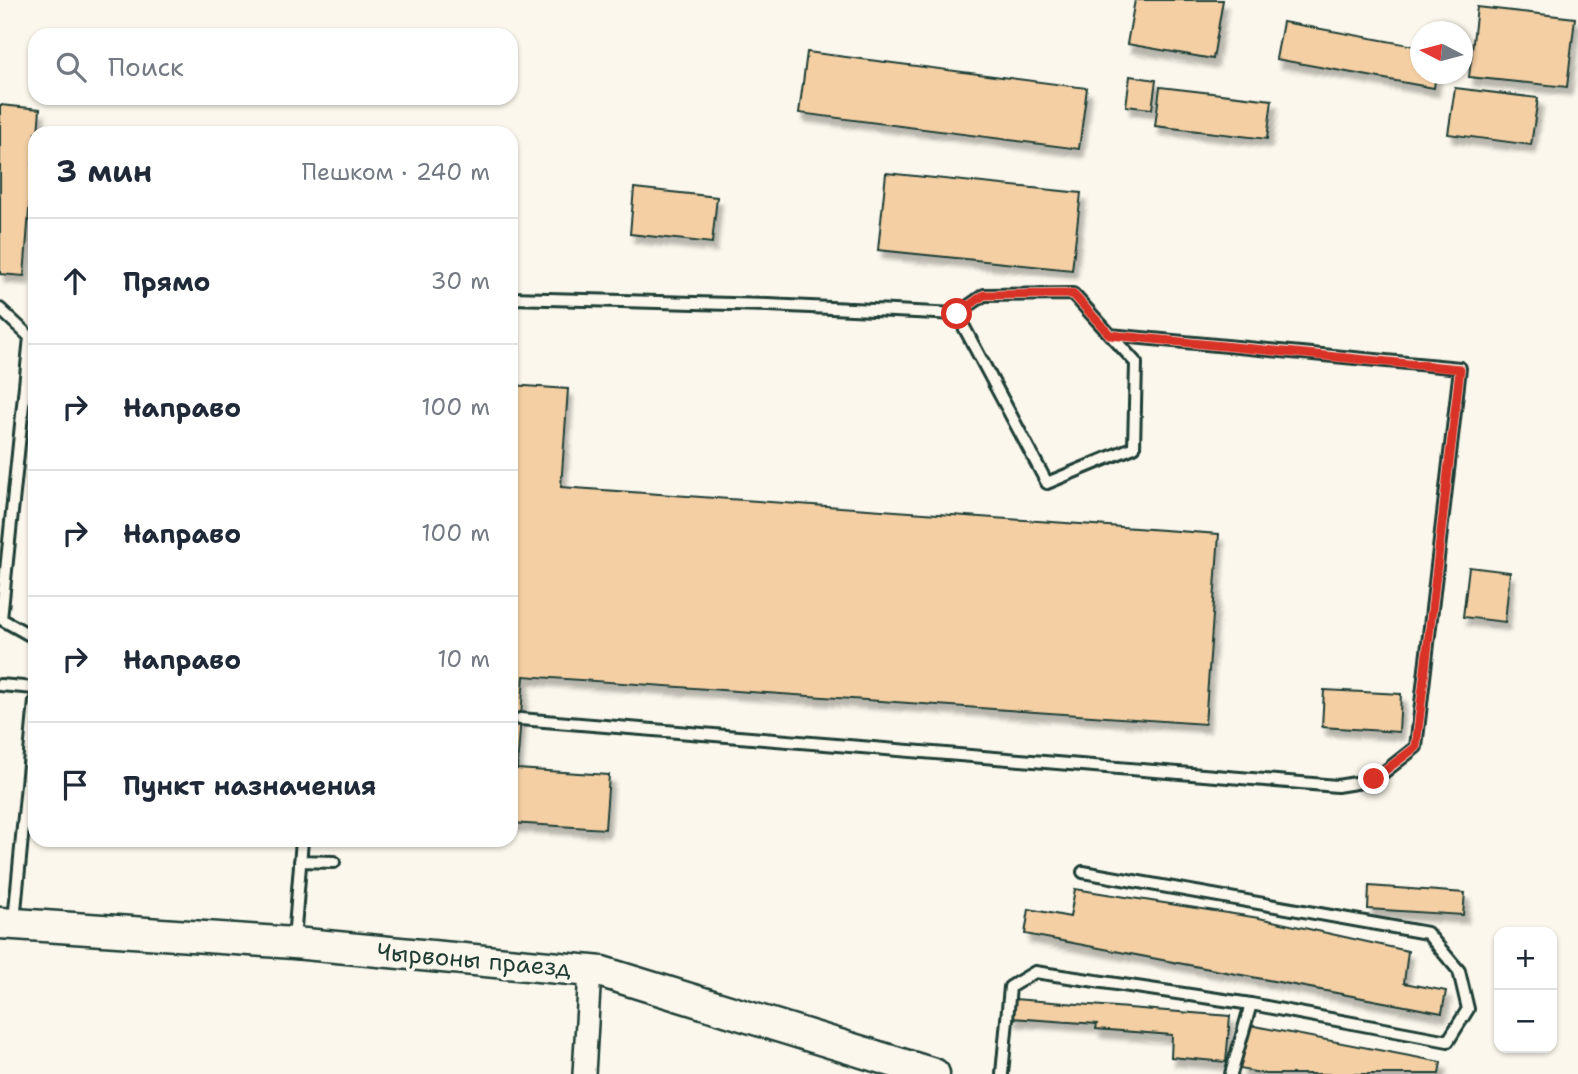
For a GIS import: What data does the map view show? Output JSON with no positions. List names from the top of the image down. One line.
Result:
{"streets":{"street":["Чырвоны праезд"]},"north":"left","page":{"search":"Поиск","heading":["3 мин","Пешком · 240 m"],"list":[["Прямо","30 m"],["Направо","100 m"],["Направо","100 m"],["Направо","10 m"],"Пункт назначения"],"map_buttons":["+","−"]}}
